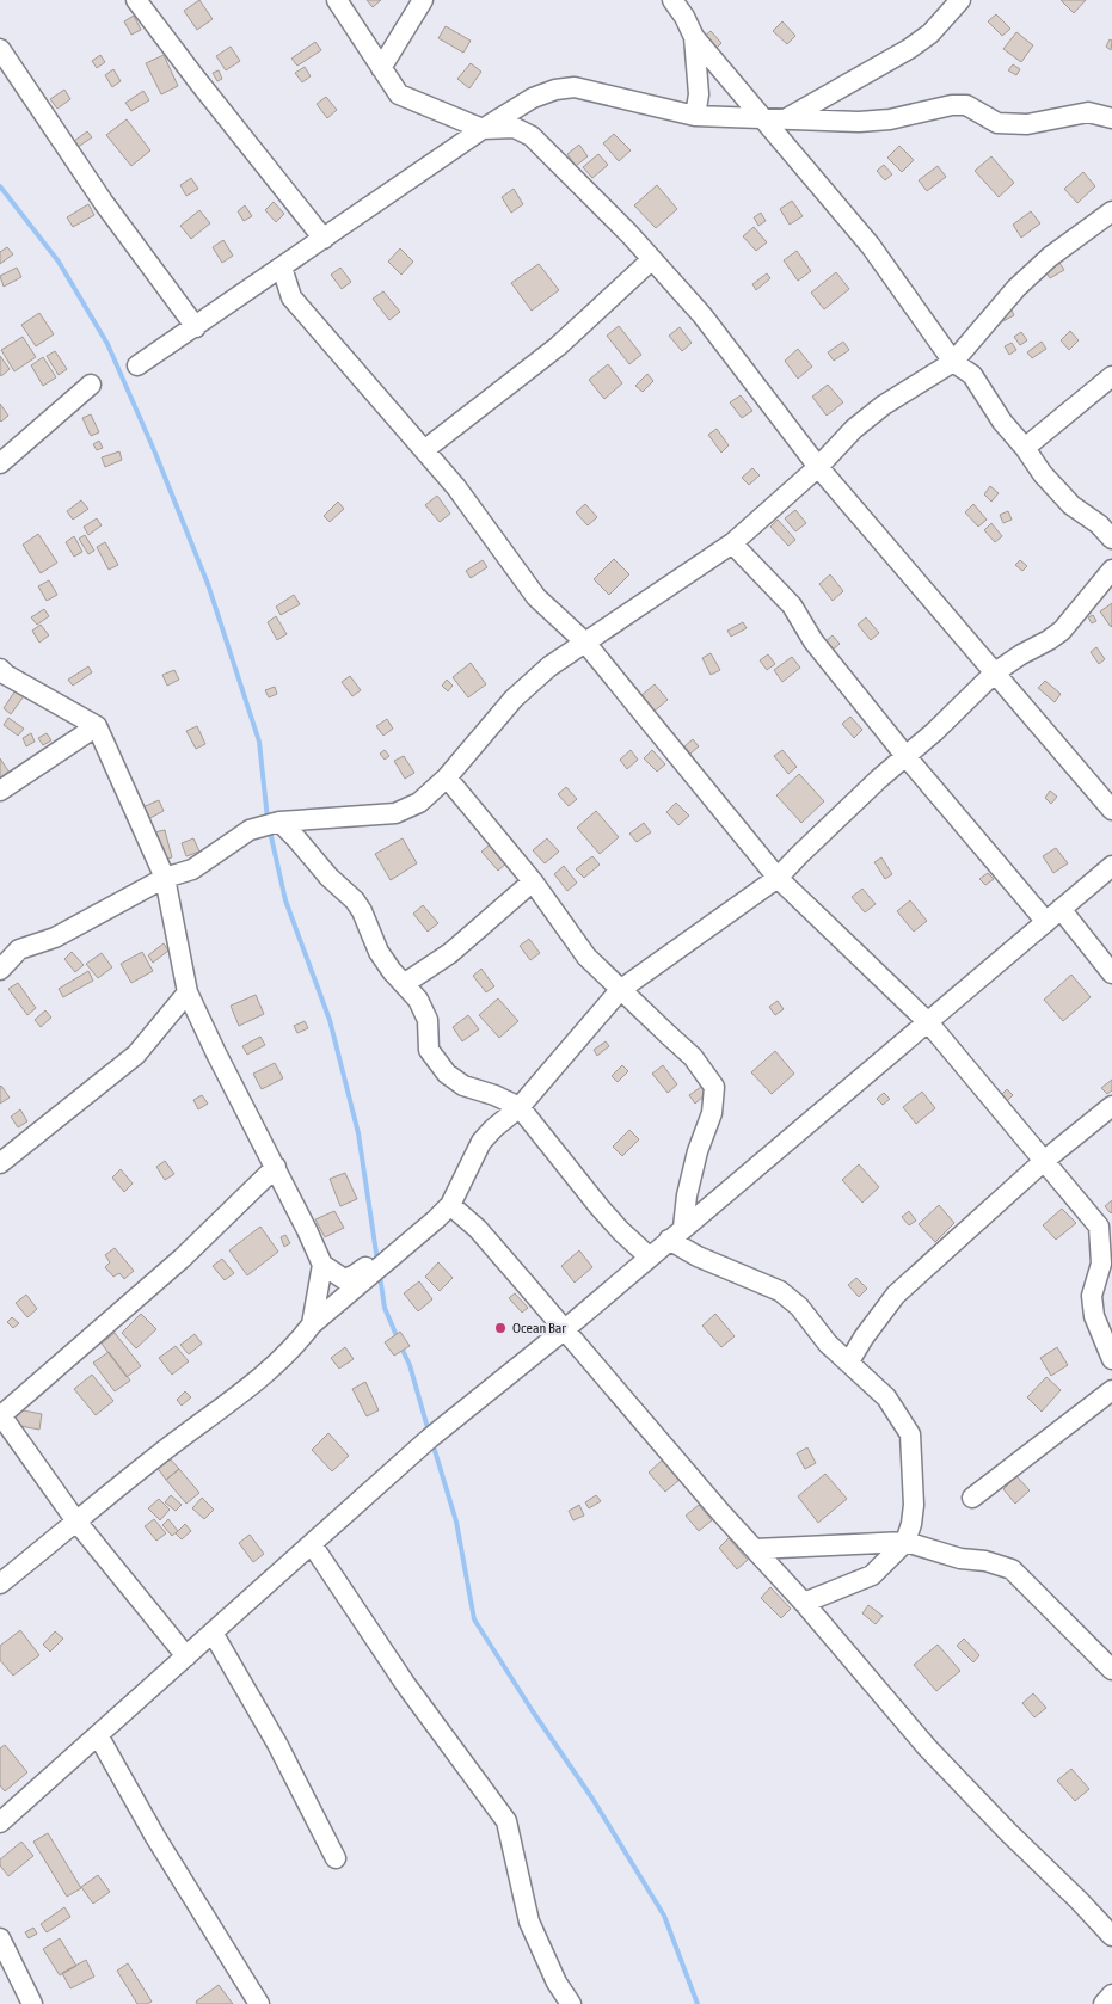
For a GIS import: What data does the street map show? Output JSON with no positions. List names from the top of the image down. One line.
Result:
{"places":["Ocean Bar"]}
